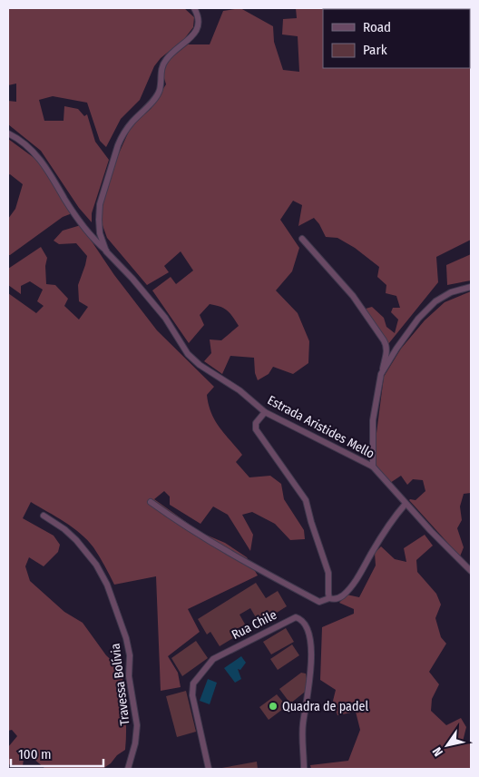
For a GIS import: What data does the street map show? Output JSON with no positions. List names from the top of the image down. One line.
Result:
{"streets":{"street":["Estrada Aristides Mello","Rua Chile","Travessa Bolívia"]},"places":["Quadra de padel"],"legend":["Road","Park"],"scale_bar":"100 m","north":"bottom left"}
